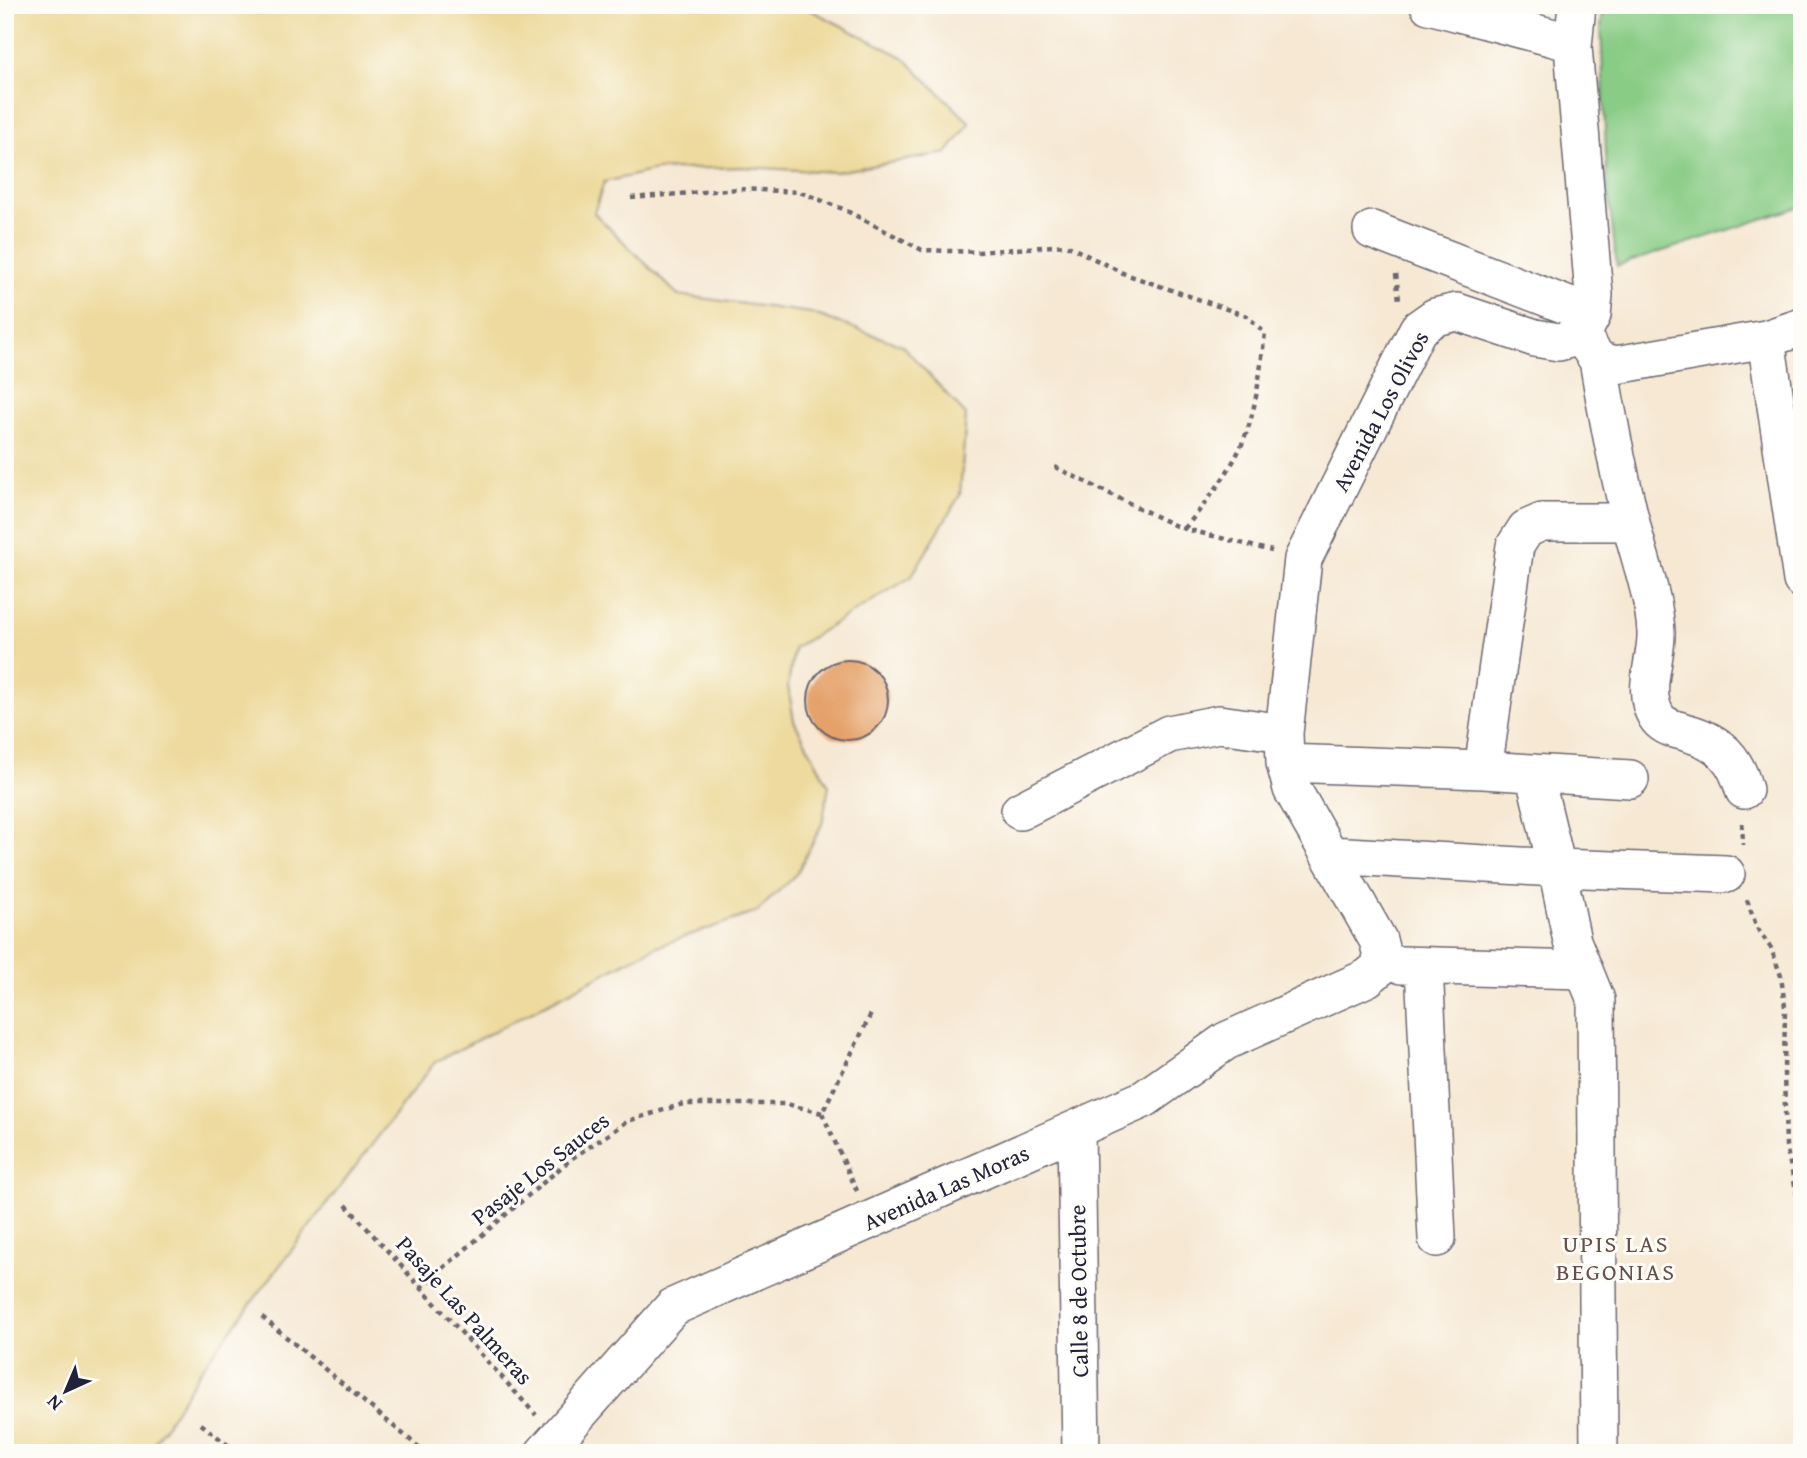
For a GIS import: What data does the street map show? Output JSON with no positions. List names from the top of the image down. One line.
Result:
{"streets":{"street":["Avenida Los Olivos","Avenida Las Moras","Calle 8 de Octubre"],"path":["Pasaje Los Sauces","Pasaje Las Palmeras"]},"crossings":[["Avenida Los Olivos","Avenida Las Moras"],["Pasaje Los Sauces","Pasaje Las Palmeras"],["Avenida Las Moras","Calle 8 de Octubre"],["Avenida Las Moras","Pasaje Las Palmeras"]],"districts":["UPIS LAS BEGONIAS"],"north":"bottom left"}
